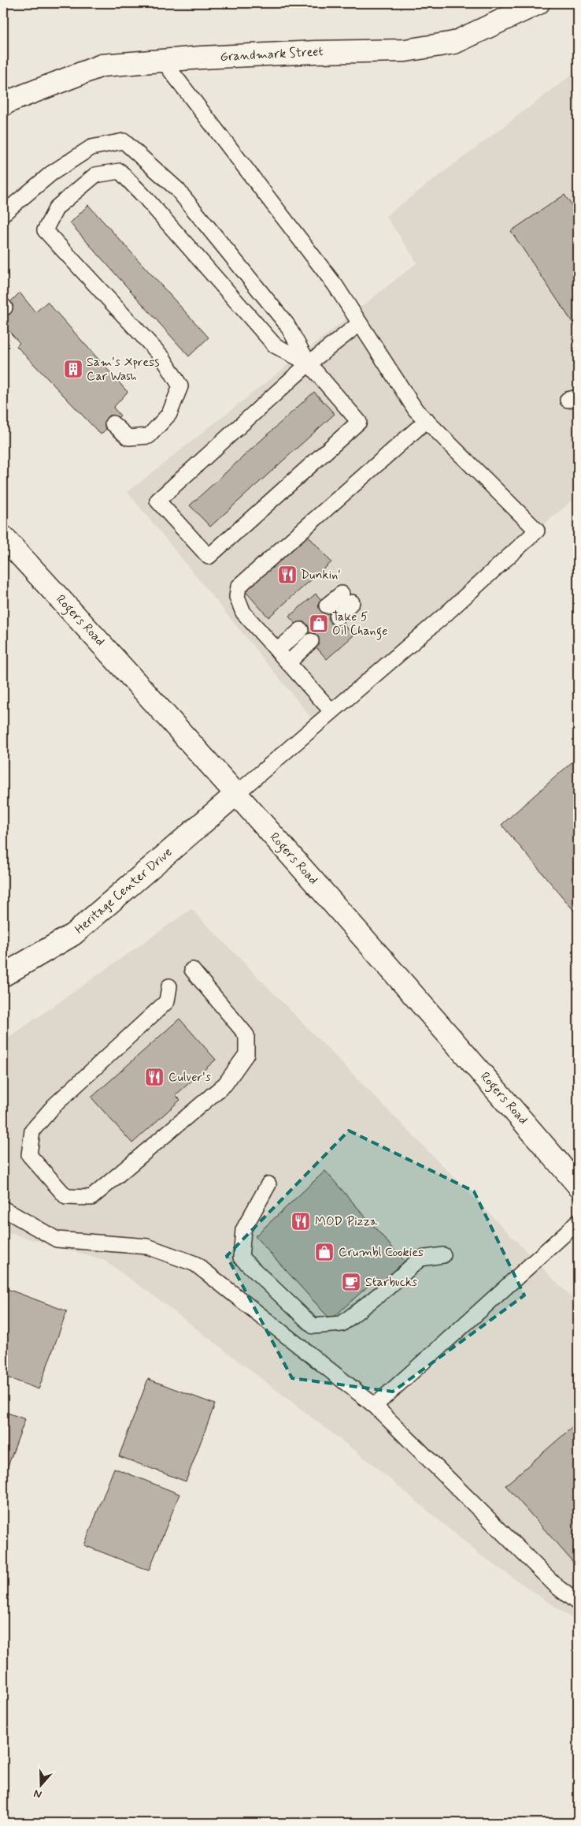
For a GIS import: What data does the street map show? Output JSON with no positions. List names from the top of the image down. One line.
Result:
{"streets":{"main road":["Grandmark Street","Rogers Road","Heritage Center Drive"]},"crossings":[["Rogers Road","Heritage Center Drive"]],"places":{"building":["Sam's Xpress Car Wash"],"restaurant":["Dunkin'","Culver's","MOD Pizza"],"shop":["Take 5 Oil Change","Crumbl Cookies"],"cafe":["Starbucks"]},"north":"bottom"}
